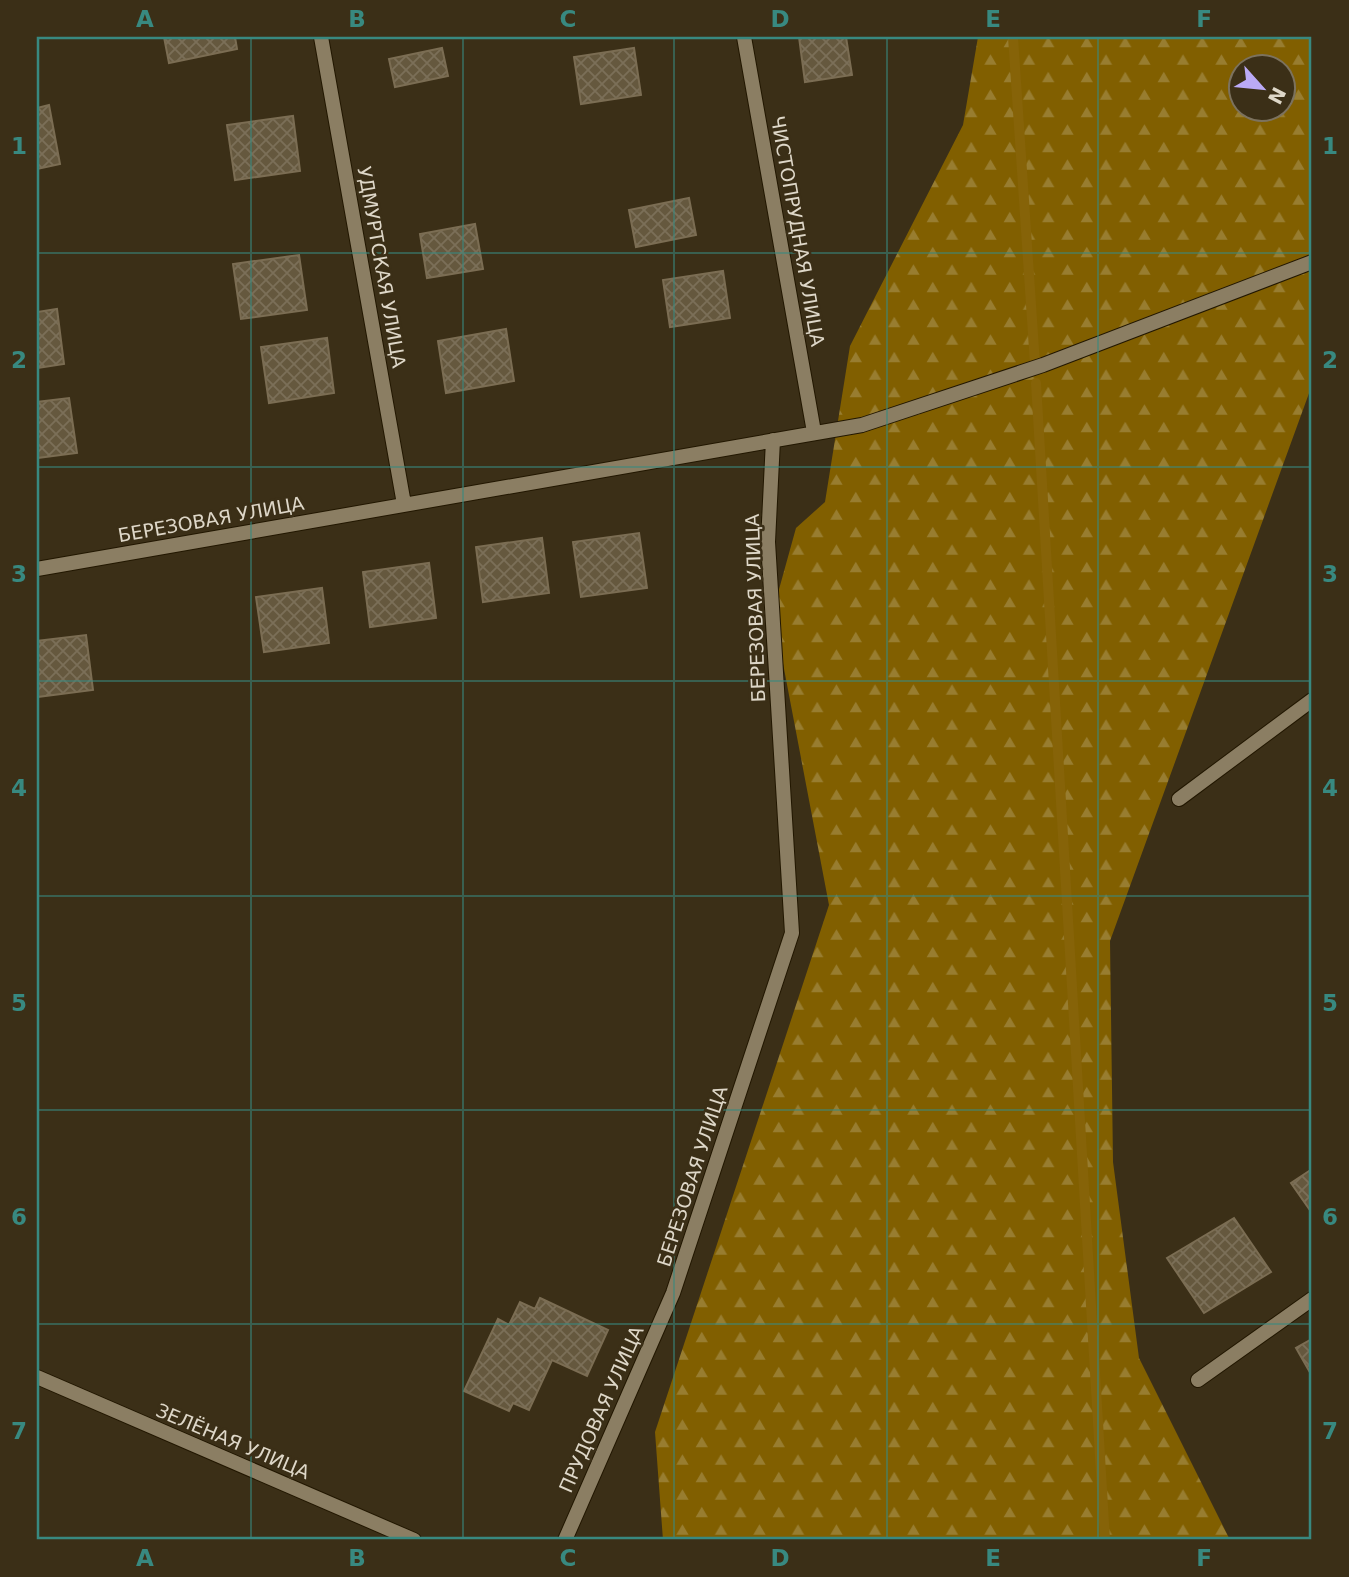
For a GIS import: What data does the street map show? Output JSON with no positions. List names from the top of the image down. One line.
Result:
{"streets":{"street":["ЧИСТОПРУДНАЯ УЛИЦА","УДМУРТСКАЯ УЛИЦА","БЕРЕЗОВАЯ УЛИЦА","ПРУДОВАЯ УЛИЦА","ЗЕЛЁНАЯ УЛИЦА"]},"crossings":[["УДМУРТСКАЯ УЛИЦА","БЕРЕЗОВАЯ УЛИЦА"],["БЕРЕЗОВАЯ УЛИЦА","ПРУДОВАЯ УЛИЦА"]],"north":"bottom right","grid":{"columns":["A","B","C","D","E","F"],"rows":["1","2","3","4","5","6","7"]}}
